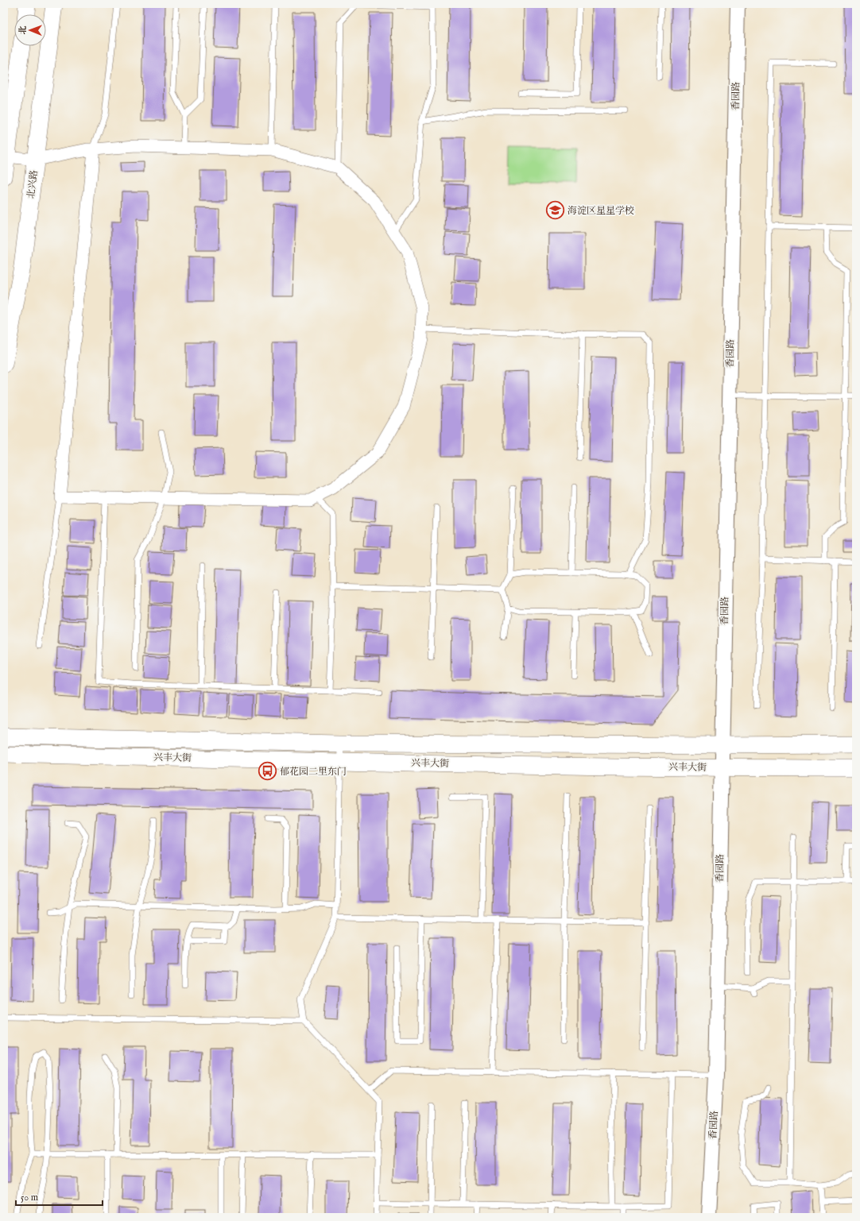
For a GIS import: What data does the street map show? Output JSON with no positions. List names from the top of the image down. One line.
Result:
{"streets":{"main road":["北兴路","兴丰大街"],"street":["香园路"]},"crossings":[["香园路","兴丰大街"]],"places":{"school or university":["海淀区星星学校"],"bus stop":["郁花园二里东门"]},"scale_bar":"50 m","north":"left"}
